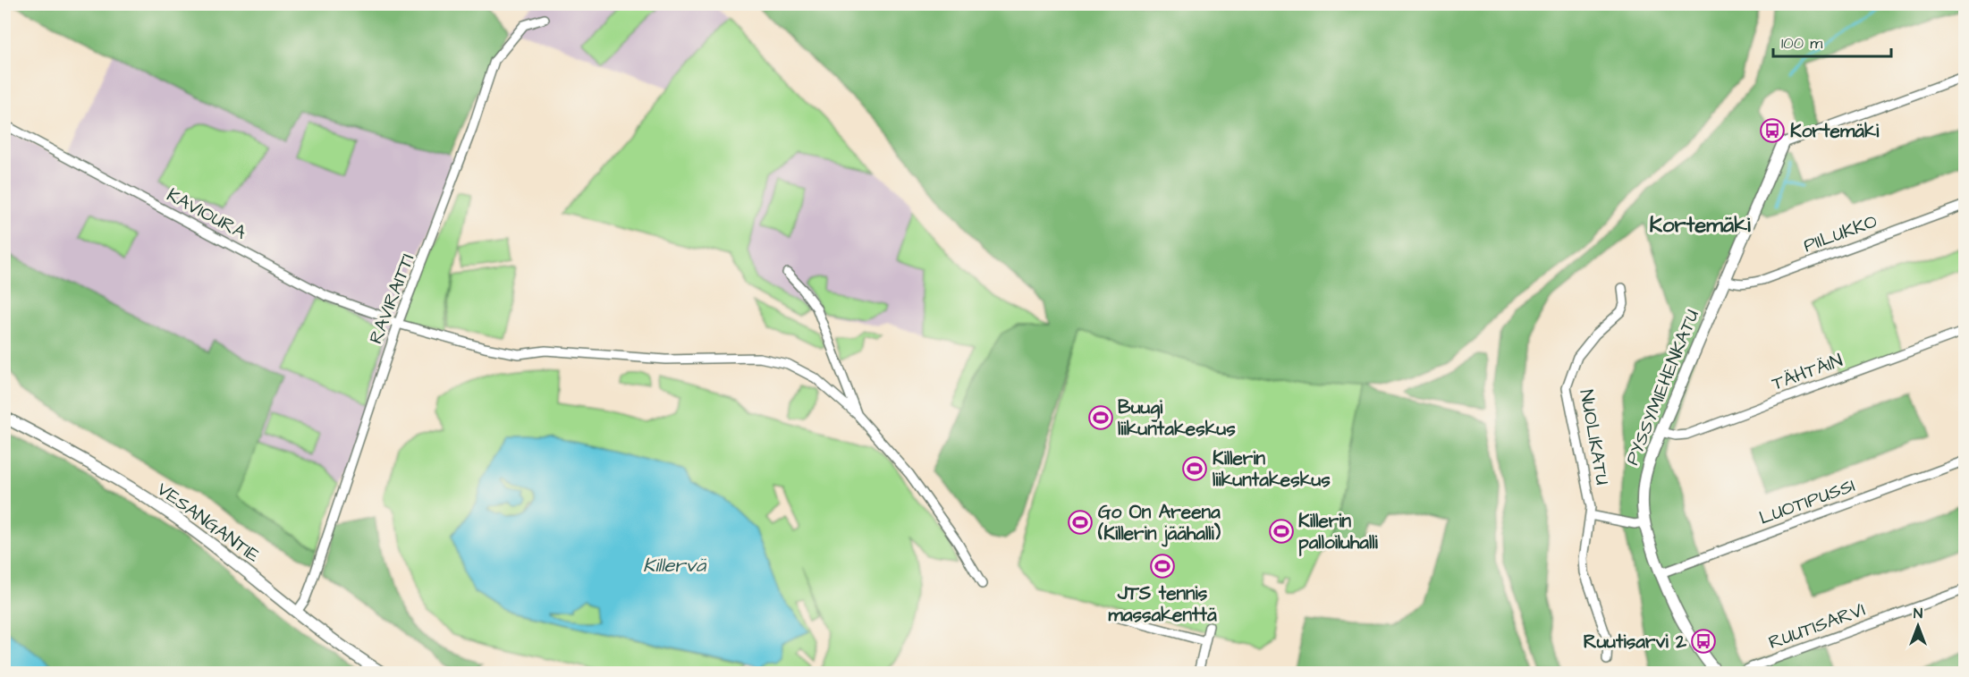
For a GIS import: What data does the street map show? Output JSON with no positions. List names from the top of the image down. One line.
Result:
{"streets":{"street":["KAVIOURA","PIILUKKO","RAVIRAITTI","TÄHTÄIN","PYSSYMIEHENKATU","NUOLIKATU","LUOTIPUSSI","VESANGANTIE","RUUTISARVI"]},"crossings":[["KAVIOURA","RAVIRAITTI"],["PIILUKKO","PYSSYMIEHENKATU"],["RAVIRAITTI","VESANGANTIE"],["TÄHTÄIN","PYSSYMIEHENKATU"],["PYSSYMIEHENKATU","LUOTIPUSSI"]],"districts":["Kortemäki"],"water":["Killervä"],"places":{"bus stop":["Kortemäki","Ruutisarvi 2"],"sports":["Buugi liikuntakeskus","Killerin liikuntakeskus","Go On Areena (Killerin jäähalli)","Killerin palloiluhalli","JTS tennis massakenttä"]},"scale_bar":"100 m","north":"top"}
